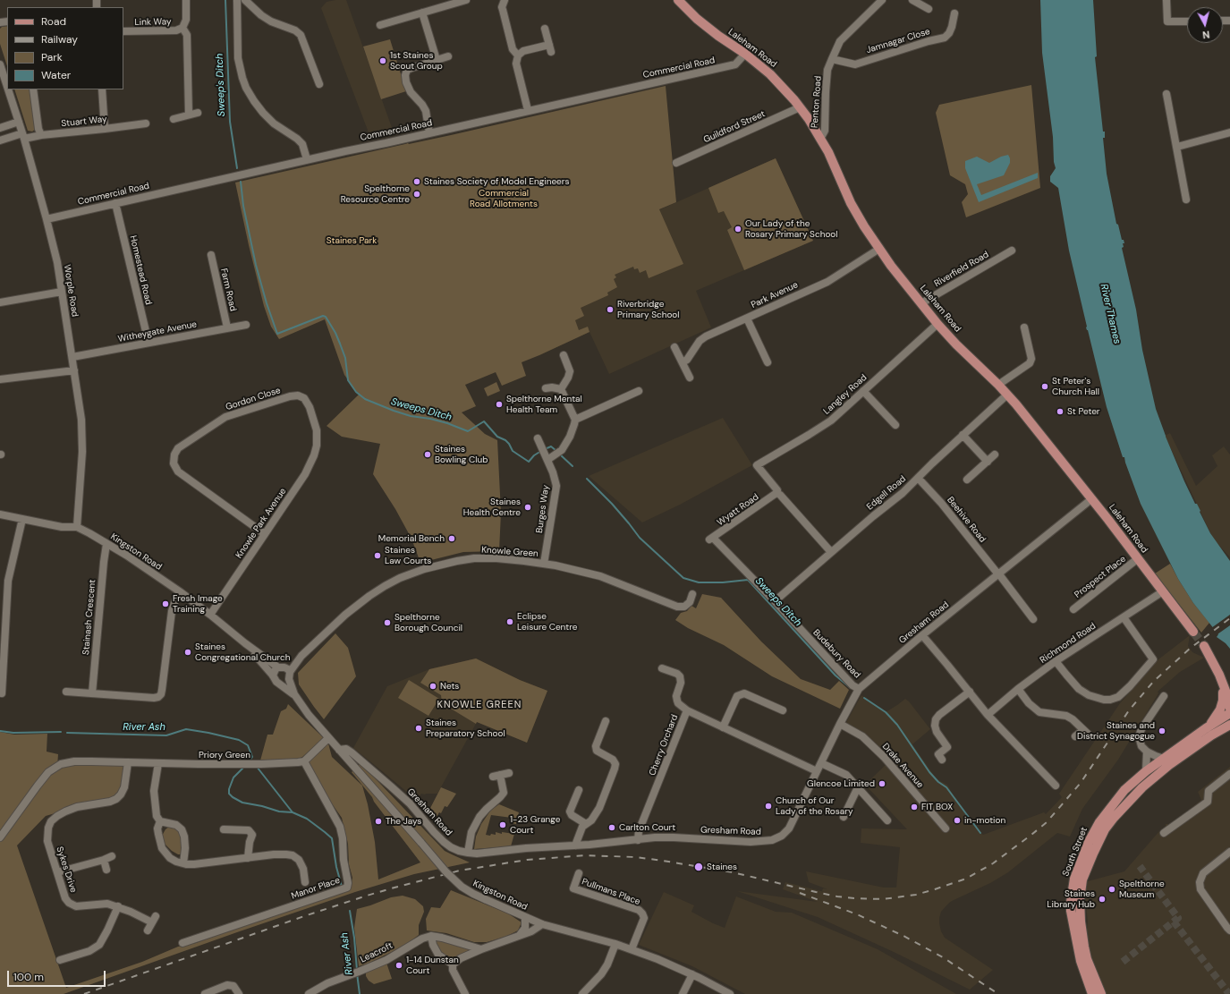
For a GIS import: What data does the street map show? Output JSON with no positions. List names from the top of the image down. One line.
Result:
{"streets":{"main road":["Laleham Road","South Street"],"street":["Link Way","Jamnagar Close","Commercial Road","Penton Road","Stuart Way","Guildford Street","Riverfield Road","Homestead Road","Farm Road","Worple Road","Park Avenue","Witheygate Avenue","Langley Road","Gordon Close","Edgell Road","Burges Way","Wyatt Road","Beehive Road","Knowle Park Avenue","Kingston Road","Knowle Green","Prospect Place","Stainash Crescent","Gresham Road","Richmond Road","Budebury Road","Cherry Orchard","Priory Green","Drake Avenue","Sykes Drive","Manor Place","Pullmans Place","Leacroft"]},"crossings":[["Jamnagar Close","Penton Road"],["Laleham Road","Commercial Road"],["Laleham Road","Penton Road"],["Laleham Road","Guildford Street"],["Laleham Road","Riverfield Road"],["Laleham Road","Park Avenue"],["Laleham Road","Langley Road"],["Laleham Road","Edgell Road"],["Laleham Road","Prospect Place"],["Laleham Road","Gresham Road"],["Laleham Road","Richmond Road"],["Commercial Road","Homestead Road"],["Commercial Road","Worple Road"],["Stuart Way","Worple Road"],["Homestead Road","Witheygate Avenue"],["Farm Road","Witheygate Avenue"],["Worple Road","Witheygate Avenue"],["Worple Road","Kingston Road"],["Langley Road","Wyatt Road"],["Gordon Close","Knowle Park Avenue"],["Edgell Road","Beehive Road"],["Edgell Road","Budebury Road"],["Burges Way","Knowle Green"],["Wyatt Road","Budebury Road"],["Beehive Road","Gresham Road"],["Knowle Park Avenue","Kingston Road"],["Kingston Road","Knowle Green"],["Kingston Road","Stainash Crescent"],["Kingston Road","Gresham Road"],["Kingston Road","Pullmans Place"],["Gresham Road","Budebury Road"],["Gresham Road","Cherry Orchard"],["Gresham Road","Drake Avenue"],["Priory Green","Sykes Drive"],["Priory Green","Manor Place"]],"districts":["KNOWLE GREEN"],"water":["Sweep's Ditch","River Thames","Sweeps Ditch","River Ash"],"parks":["Commercial Road Allotments","Staines Park"],"places":["1st Staines Scout Group","Staines Society of Model Engineers","Spelthorne Resource Centre","Our Lady of the Rosary Primary School","Riverbridge Primary School","St Peter's Church Hall","Spelthorne Mental Health Team","St Peter","Staines Bowling Club","Staines Health Centre","Memorial Bench","Staines Law Courts","Fresh Image Training","Eclipse Leisure Centre","Spelthorne Borough Council","Staines Congregational Church","Nets","Staines Preparatory School","Staines and District Synagogue","Glencoe Limited","Church of Our Lady of the Rosary","FIT BOX","in-motion","The Jays","1-23 Grange Court","Carlton Court","Staines","Spelthorne Museum","Staines Library Hub","1-14 Dunstan Court"],"legend":["Road","Railway","Park","Water"],"scale_bar":"100 m","north":"bottom"}
